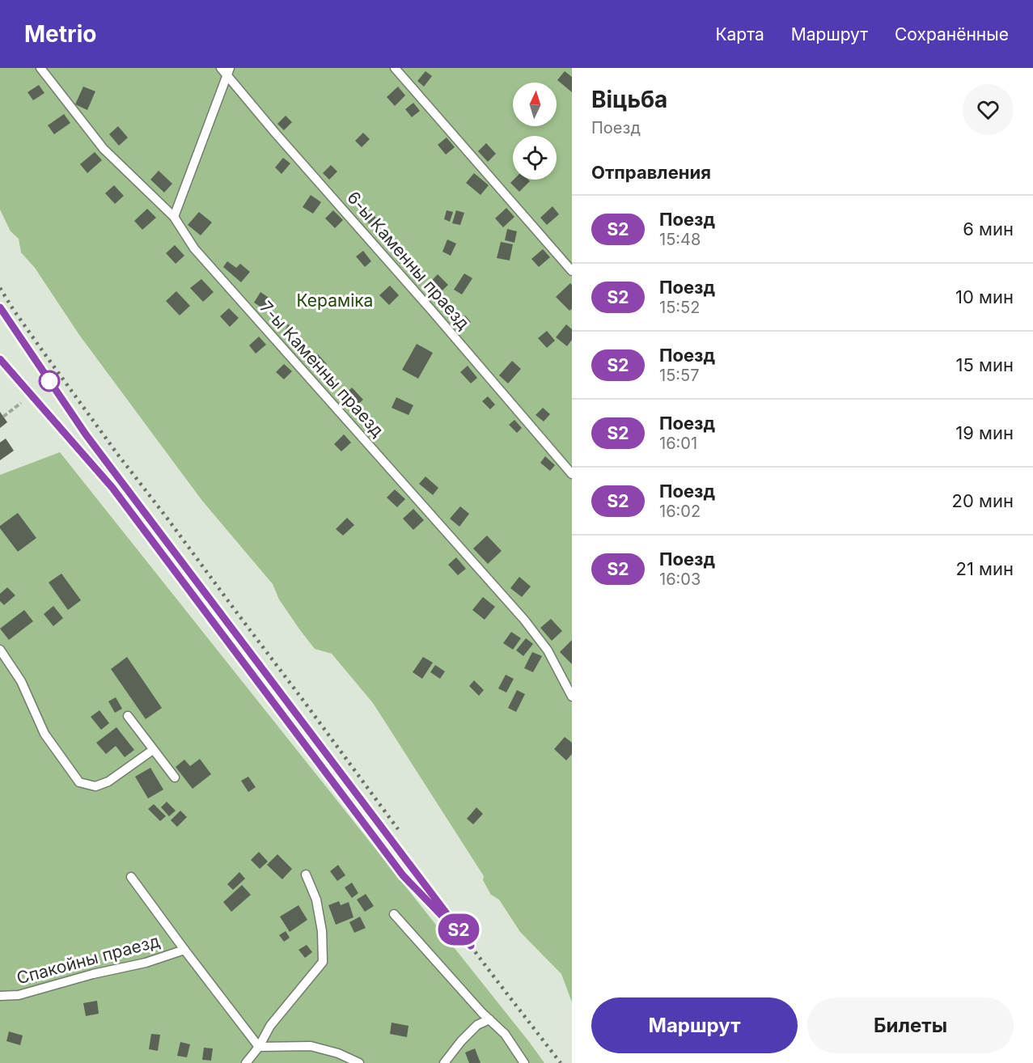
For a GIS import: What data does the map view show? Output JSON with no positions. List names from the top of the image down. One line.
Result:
{"streets":{"lane":["6-ы Каменны праезд","7-ы Каменны праезд","Спакойны праезд"]},"parks":["Кераміка"],"north":"top","page":{"header":"Metrio","nav":["Карта","Маршрут","Сохранённые"],"on_map":"S2","heading":[["Віцьба","Поезд"],"Отправления"],"list":[{"mark":"S2","name":"Поезд","note":"15:48","value":"6 мин"},{"mark":"S2","name":"Поезд","note":"15:52","value":"10 мин"},{"mark":"S2","name":"Поезд","note":"15:57","value":"15 мин"},{"mark":"S2","name":"Поезд","note":"16:01","value":"19 мин"},{"mark":"S2","name":"Поезд","note":"16:02","value":"20 мин"},{"mark":"S2","name":"Поезд","note":"16:03","value":"21 мин"}],"buttons":["Маршрут","Билеты"]}}
